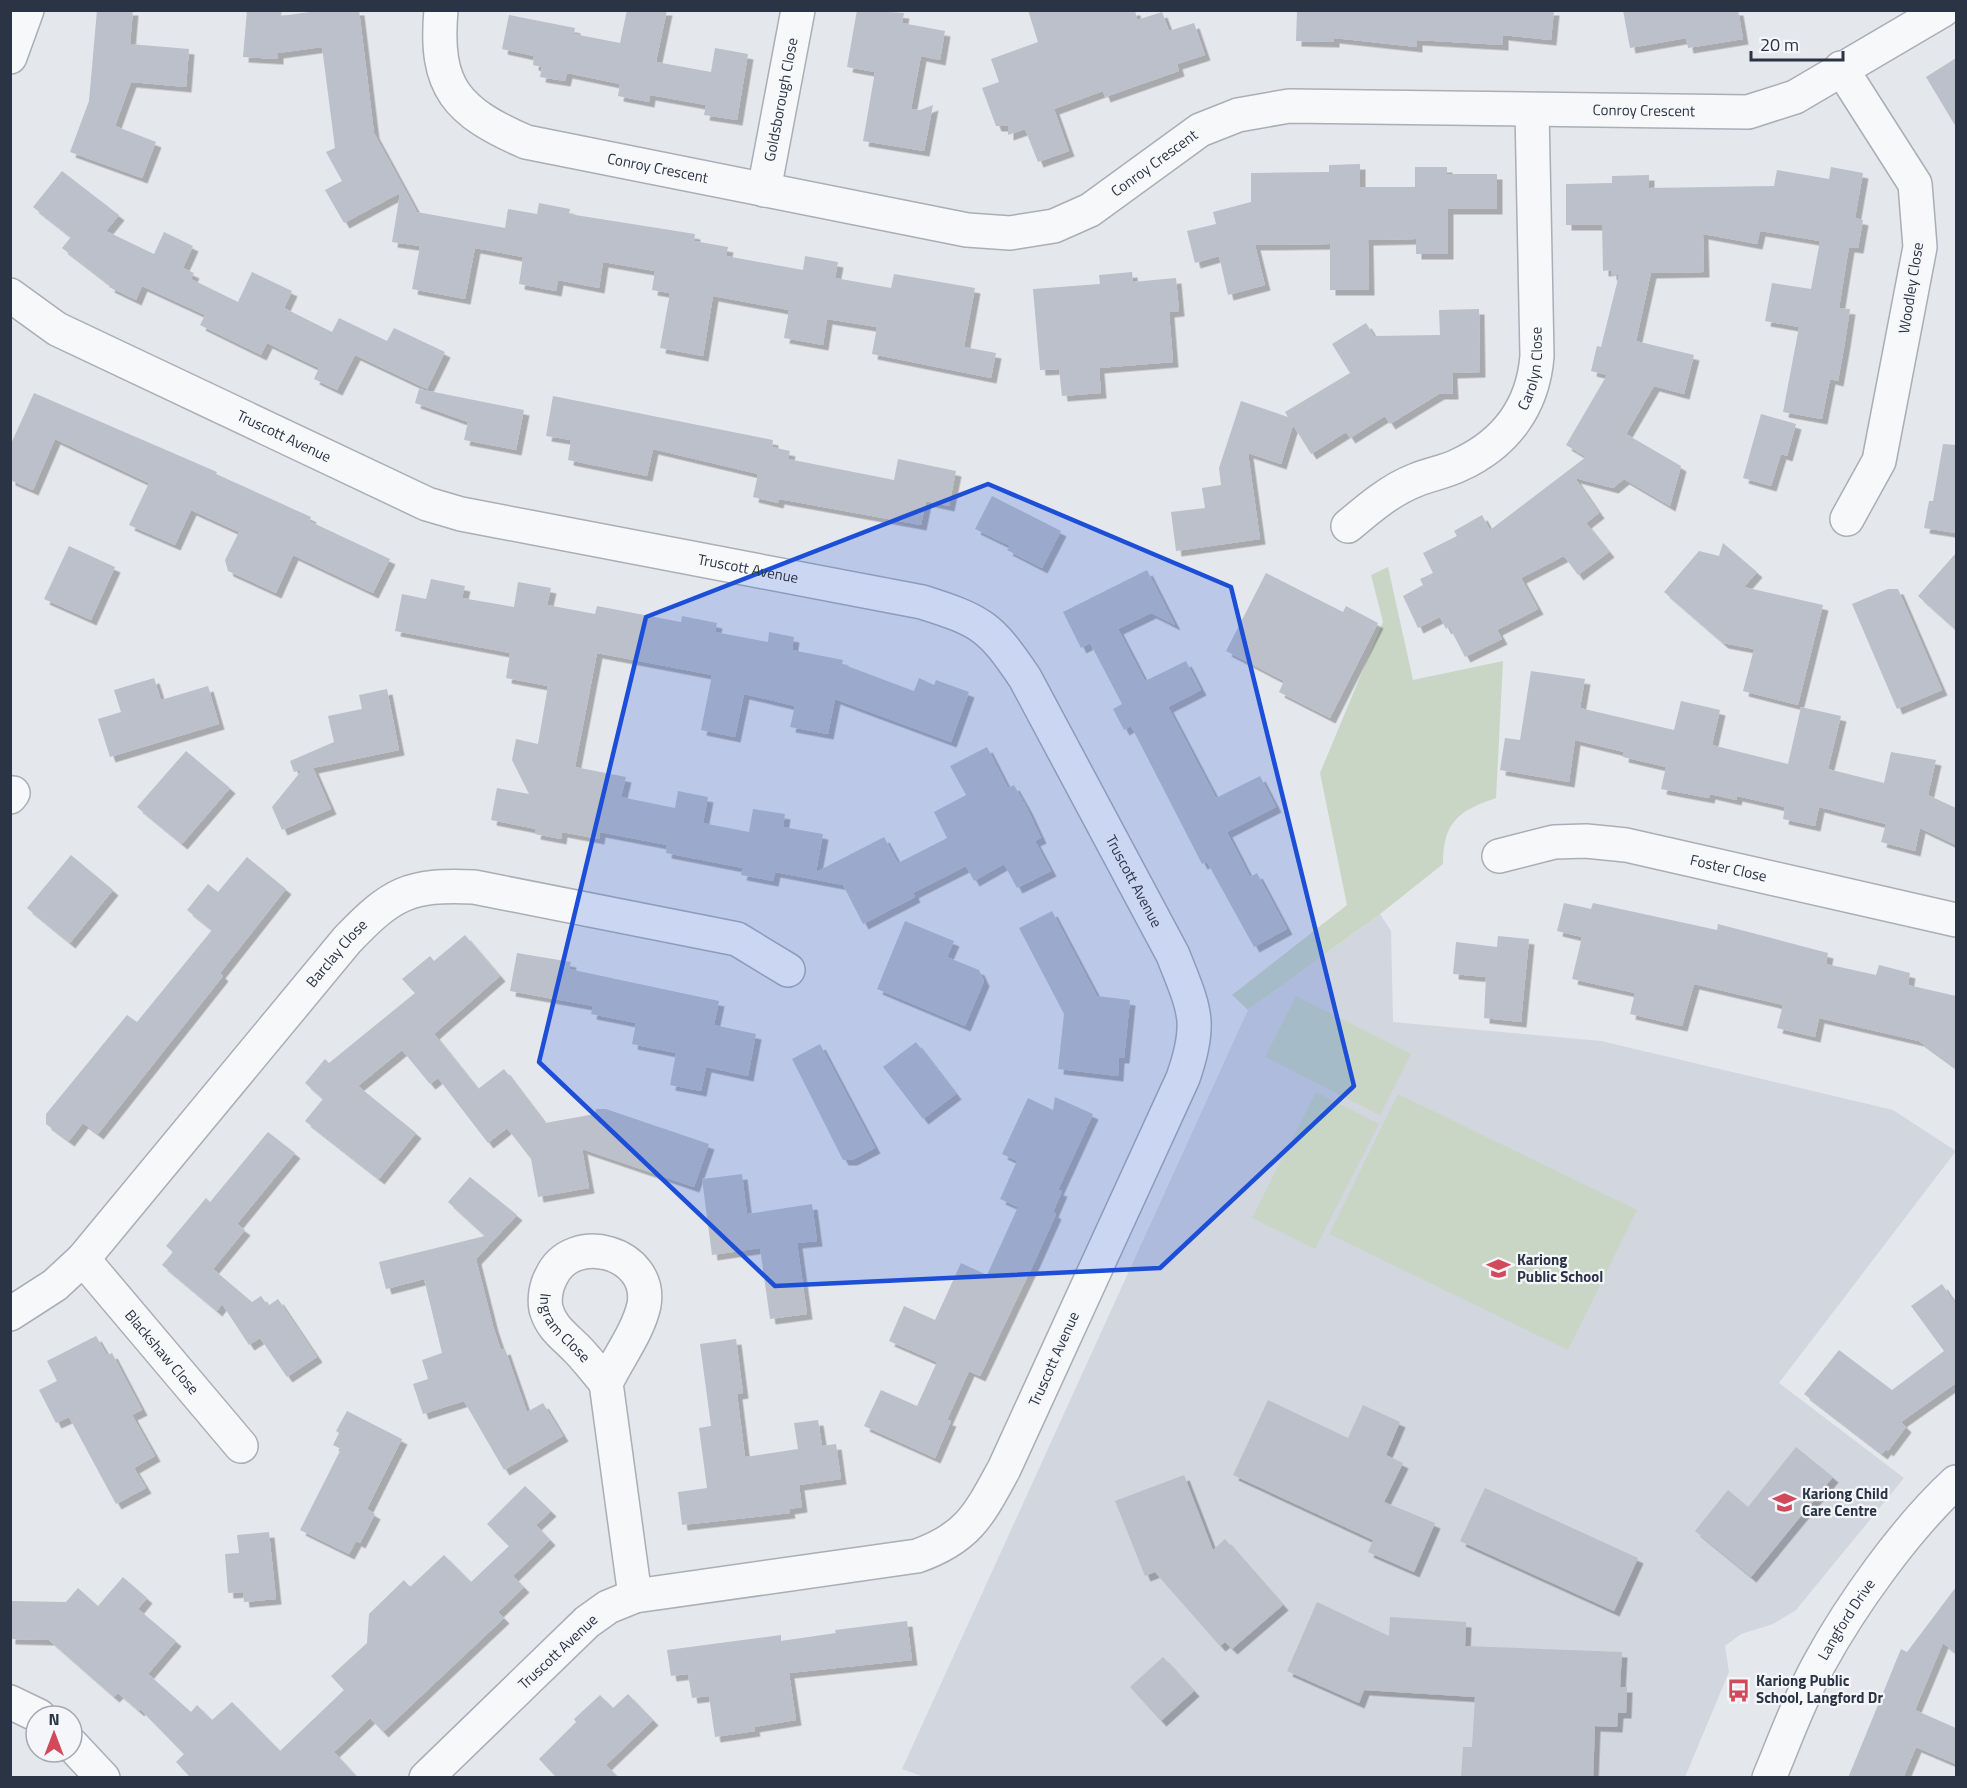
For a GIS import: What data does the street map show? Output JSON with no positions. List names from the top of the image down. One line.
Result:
{"streets":{"street":["Goldsborough Close","Conroy Crescent","Woodley Close","Carolyn Close","Truscott Avenue","Foster Close","Barclay Close","Blackshaw Close","Langford Drive"]},"crossings":[["Goldsborough Close","Conroy Crescent"],["Conroy Crescent","Woodley Close"],["Conroy Crescent","Carolyn Close"],["Barclay Close","Blackshaw Close"]],"places":{"school or university":["Kariong Public School","Kariong Child Care Centre"],"bus stop":["Kariong Public School, Langford Dr"]},"scale_bar":"20 m","north":"top"}
